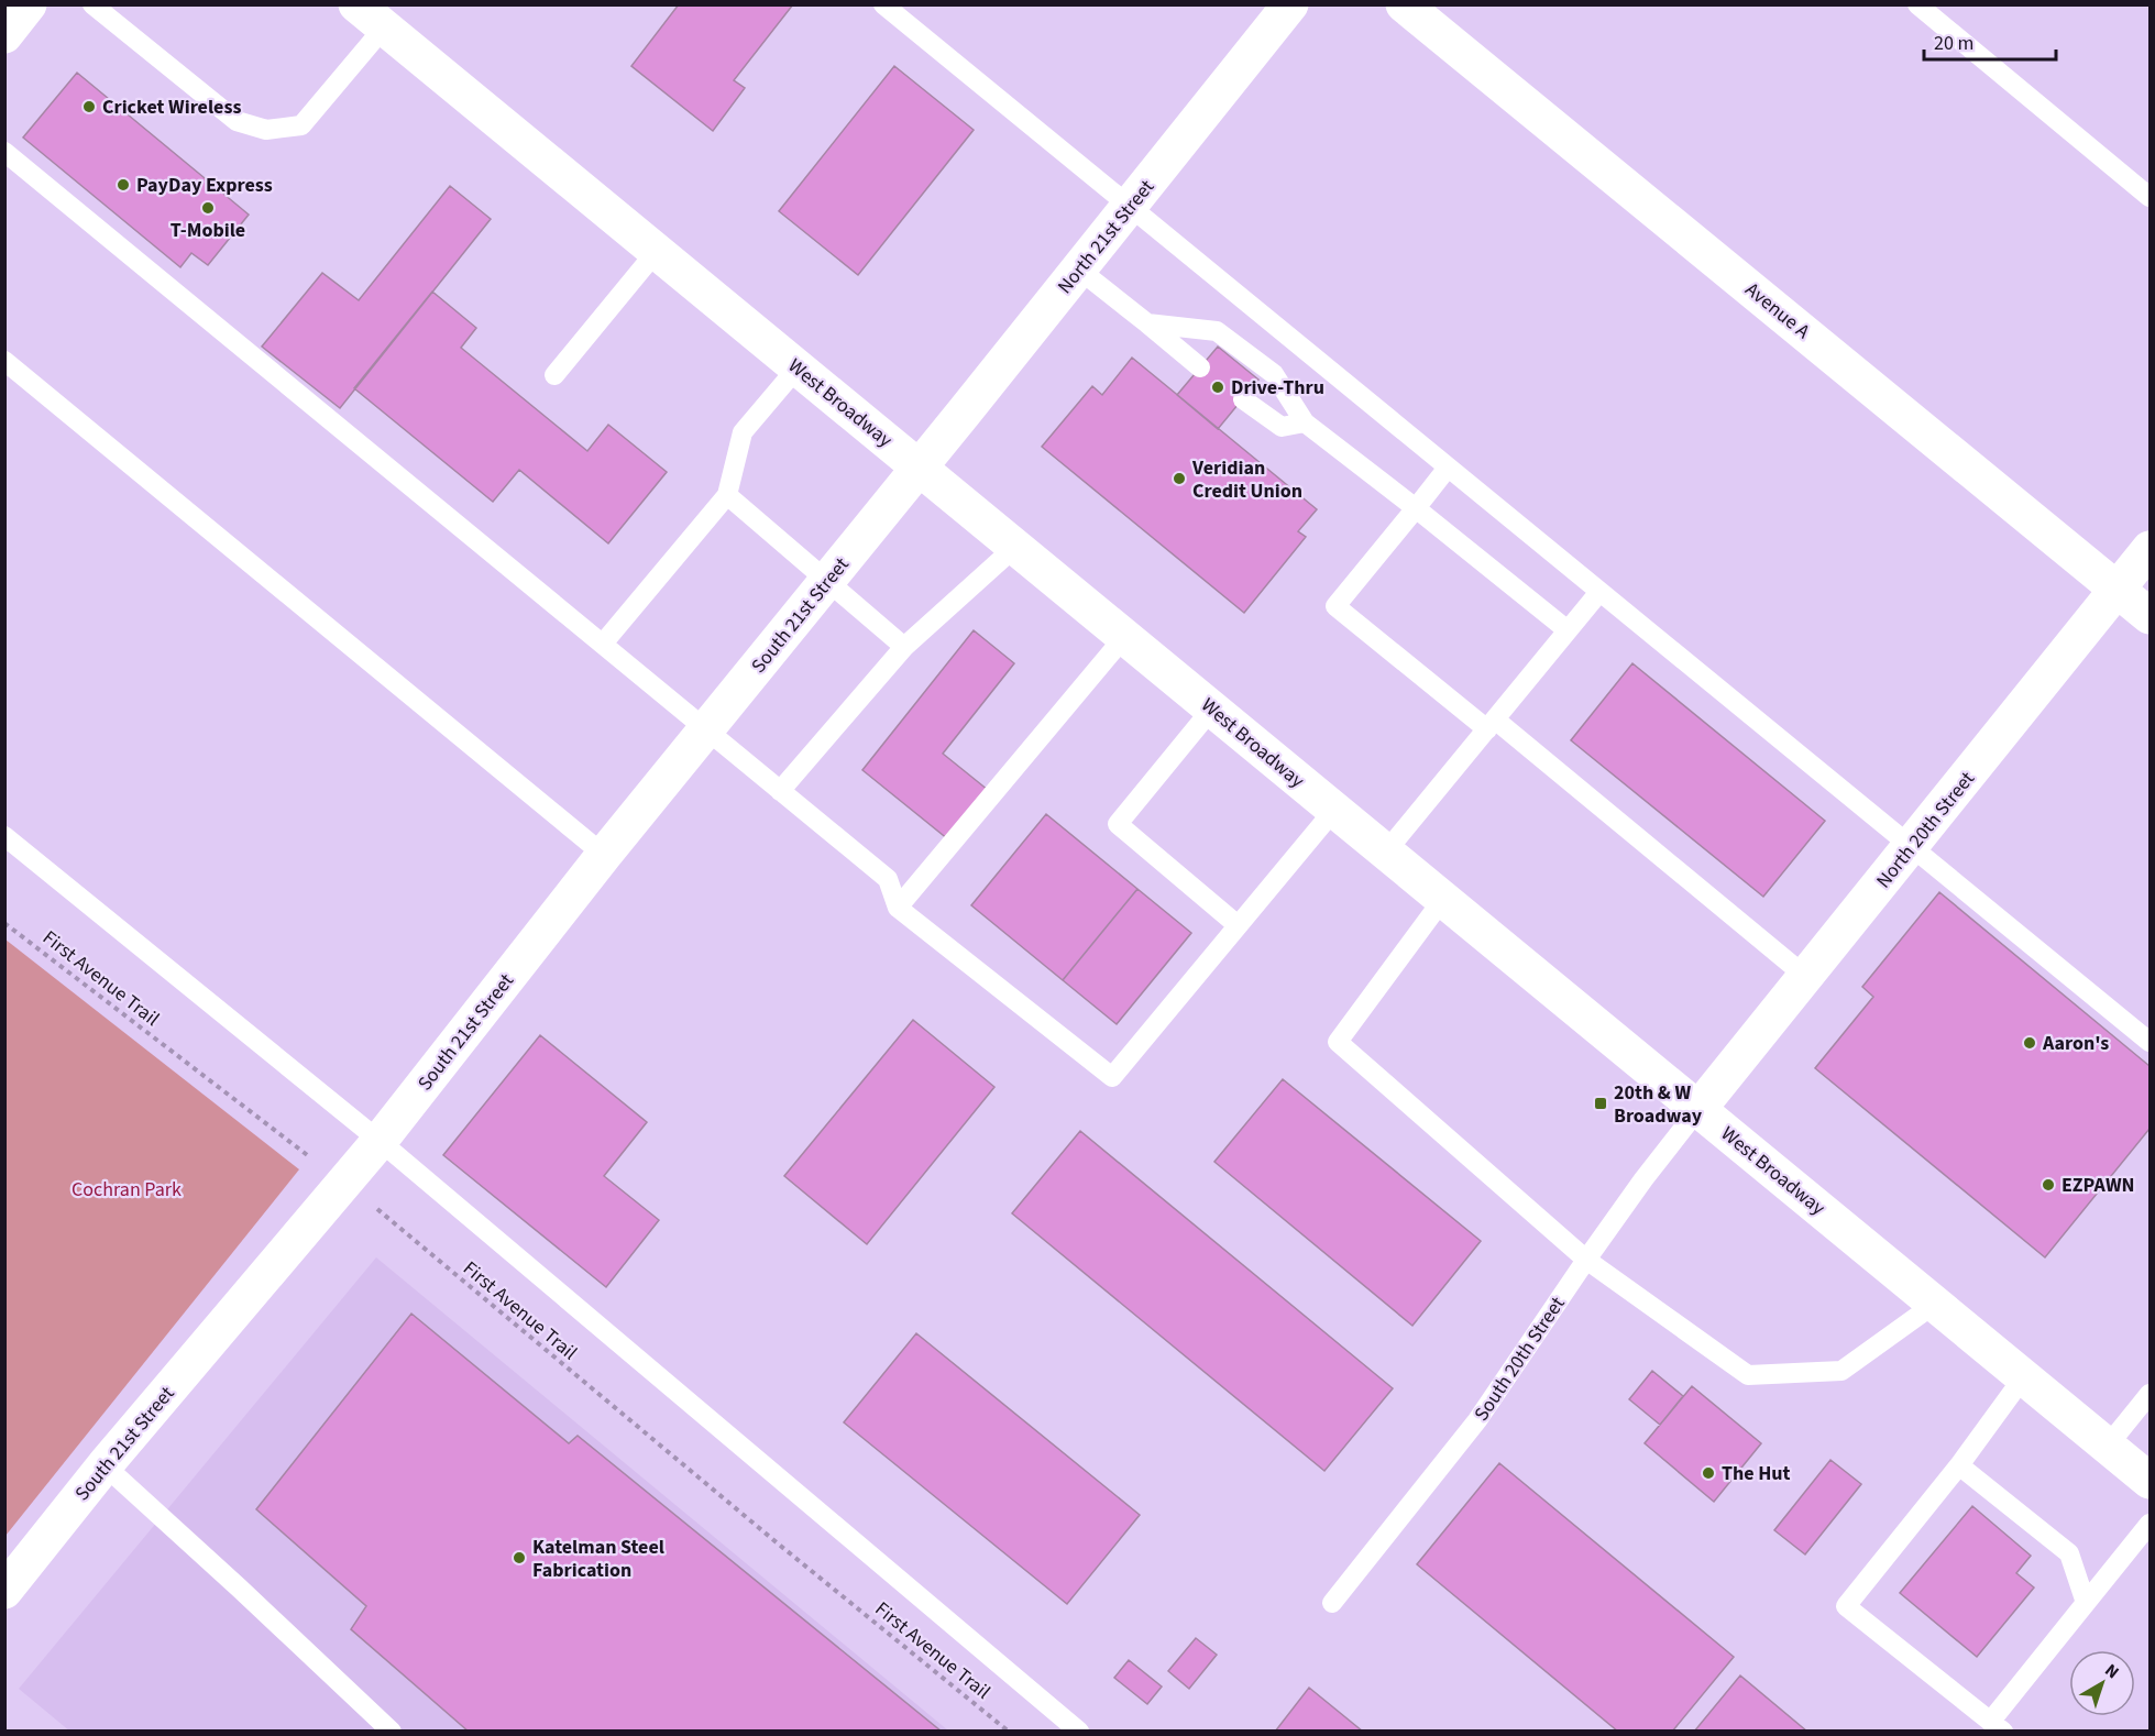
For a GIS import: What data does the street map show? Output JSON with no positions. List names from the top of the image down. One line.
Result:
{"streets":{"street":["North 21st Street","Avenue A","West Broadway","South 21st Street","North 20th Street"],"lane":["South 20th Street"],"path":["First Avenue Trail"]},"crossings":[["North 21st Street","West Broadway"],["North 21st Street","South 21st Street"],["Avenue A","North 20th Street"],["West Broadway","South 21st Street"],["West Broadway","North 20th Street"],["West Broadway","South 20th Street"],["South 21st Street","First Avenue Trail"],["North 20th Street","South 20th Street"]],"parks":["Cochran Park"],"places":{"other":["Cricket Wireless","PayDay Express","T-Mobile","Drive-Thru","Veridian Credit Union","Aaron's","EZPAWN","The Hut","Katelman Steel Fabrication"],"transit":["20th & W Broadway"]},"scale_bar":"20 m","north":"top right"}
